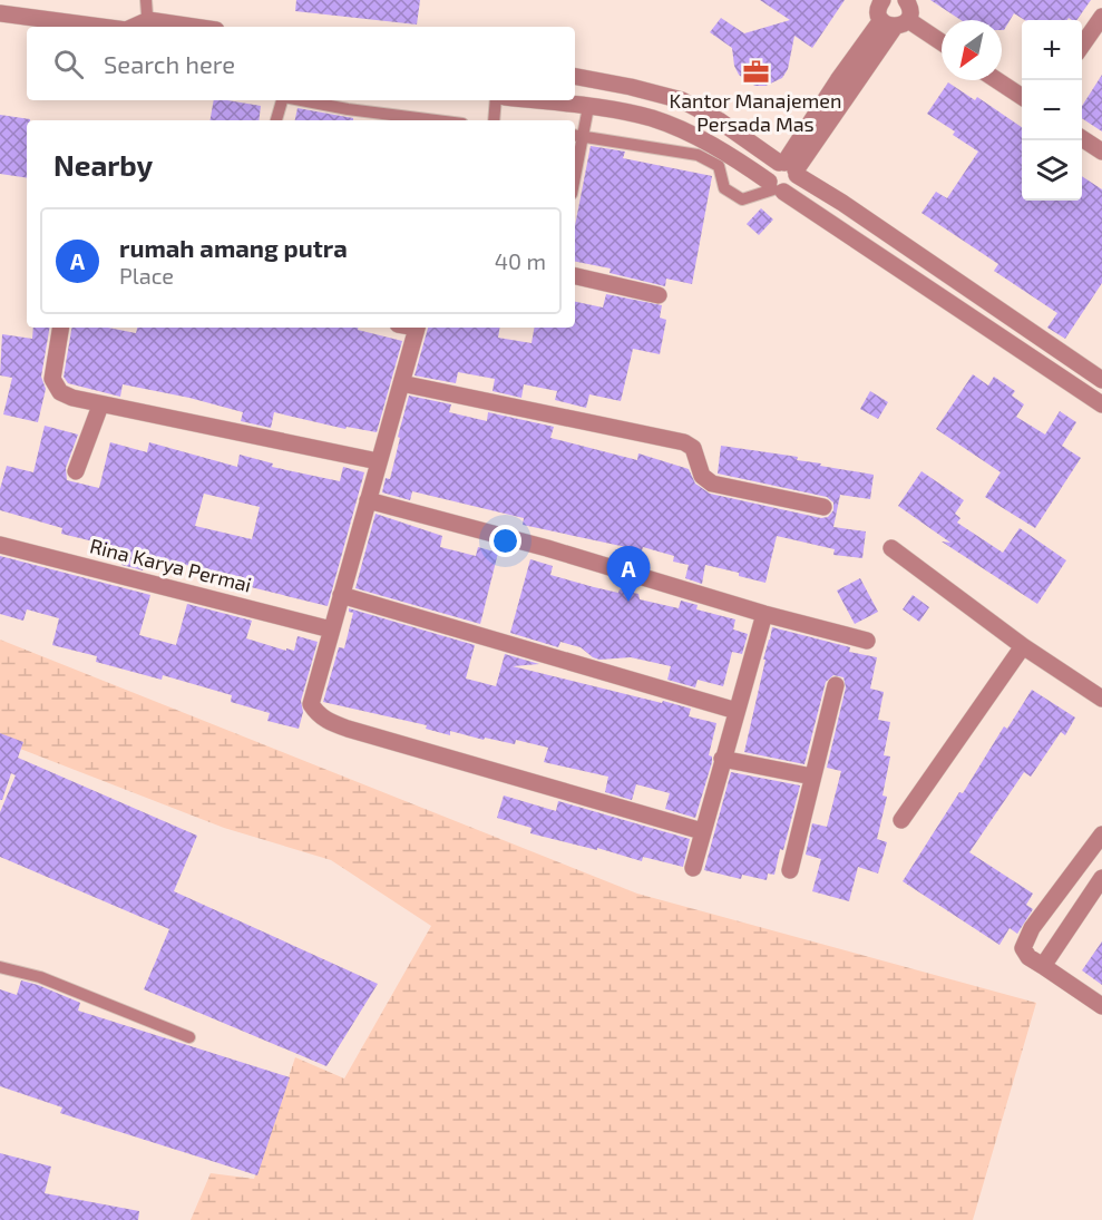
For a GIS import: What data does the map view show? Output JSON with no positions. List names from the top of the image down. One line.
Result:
{"streets":{"street":["Rina Karya Permai"]},"places":{"office":["Kantor Manajemen Persada Mas"]},"north":"bottom left","page":{"map_buttons":["+","−"],"search":"Search here","heading":"Nearby","list":[{"mark":"A","name":"rumah amang putra","note":"Place","value":"40 m"}],"pins":"A"}}
